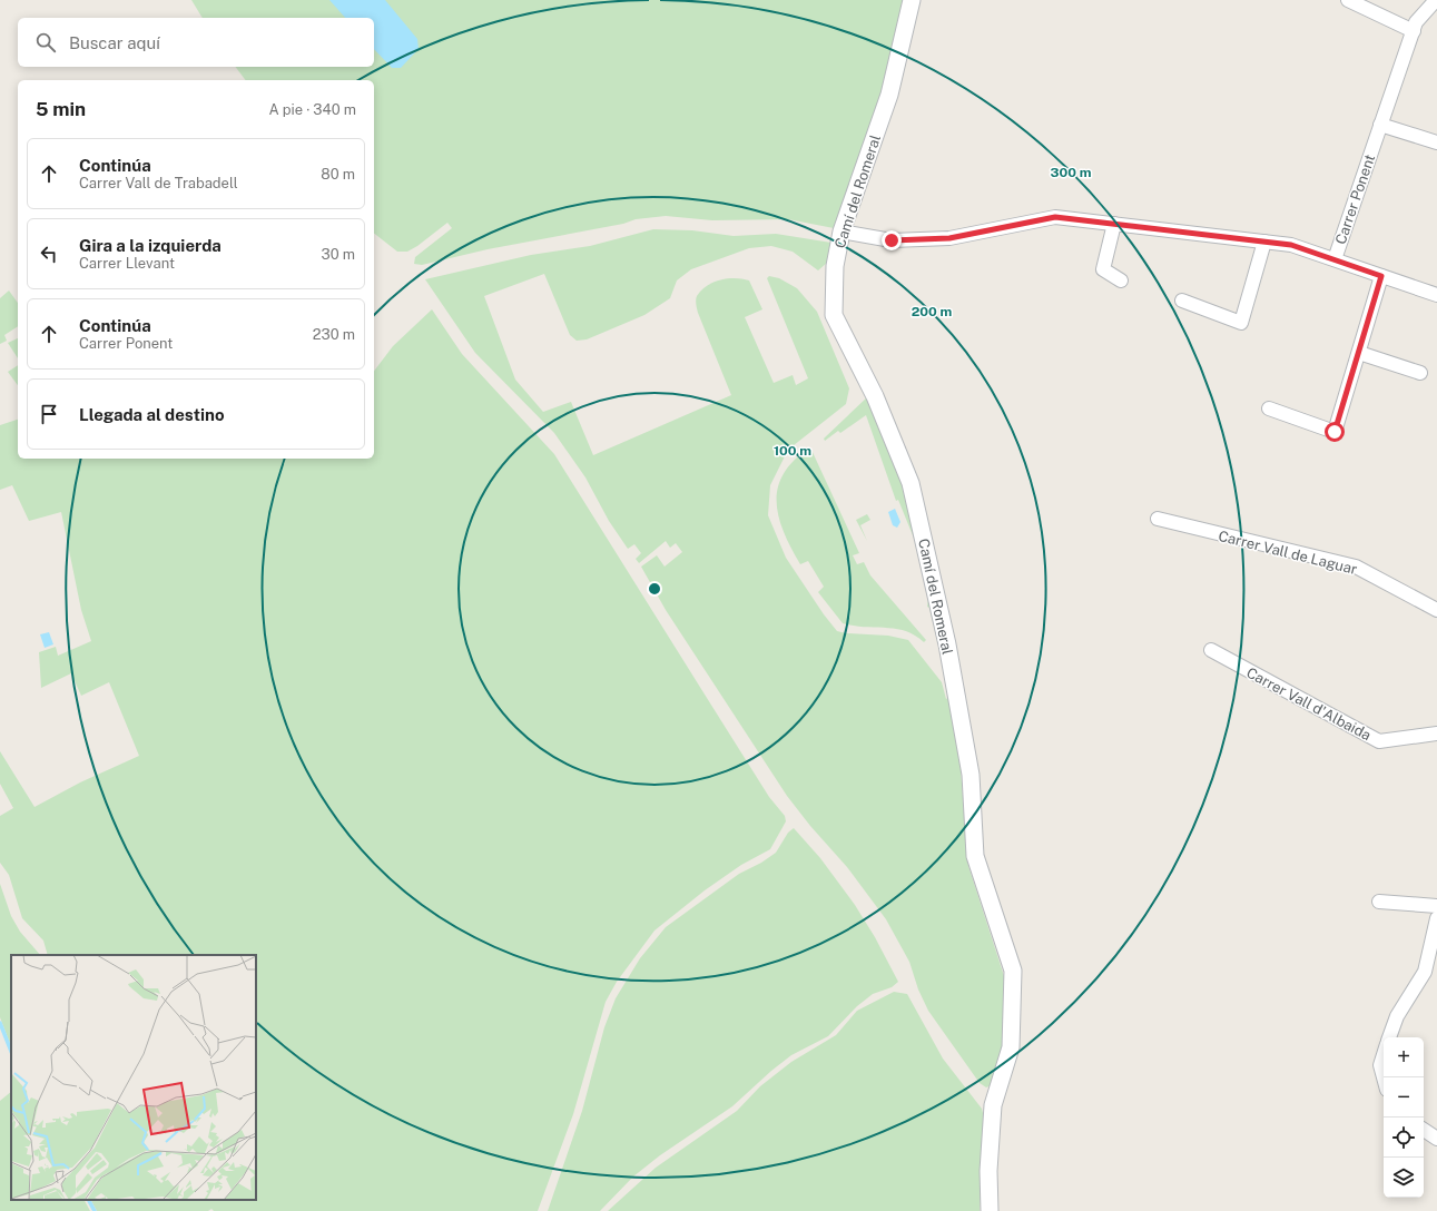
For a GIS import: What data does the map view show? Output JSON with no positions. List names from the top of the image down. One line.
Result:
{"streets":{"street":["Camí del Romeral","Carrer Ponent","Carrer Vall de Laguar","Carrer Vall d'Albaida"]},"crossings":[["Camí del Romeral","Carrer Ponent"]],"page":{"search":"Buscar aquí","heading":["5 min","A pie · 340 m"],"list":[["Continúa","Carrer Vall de Trabadell","80 m"],["Gira a la izquierda","Carrer Llevant","30 m"],["Continúa","Carrer Ponent","230 m"],"Llegada al destino"],"map_buttons":["+","−"]},"rings":["300 m","200 m","100 m"]}
